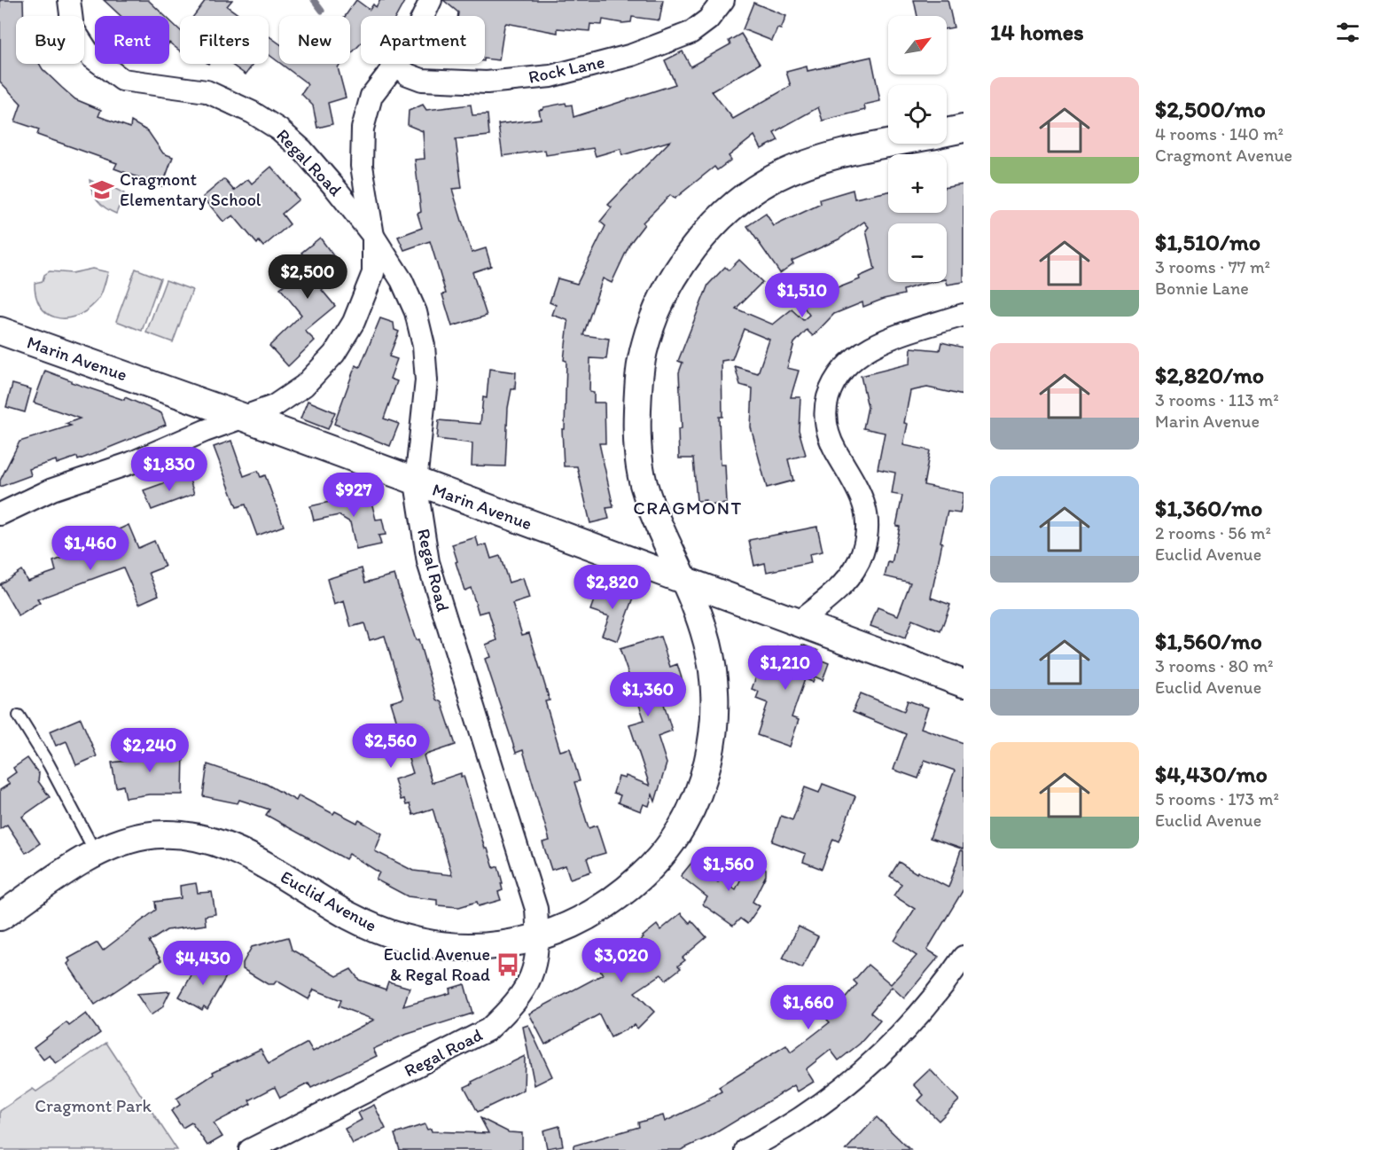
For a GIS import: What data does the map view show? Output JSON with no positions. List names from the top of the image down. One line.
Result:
{"streets":{"street":["Rock Lane","Regal Road","Marin Avenue","Euclid Avenue"]},"crossings":[["Regal Road","Marin Avenue"],["Regal Road","Euclid Avenue"],["Marin Avenue","Euclid Avenue"]],"districts":["CRAGMONT"],"parks":["Cragmont Park"],"places":{"school or university":["Cragmont Elementary School"],"bus stop":["Euclid Avenue & Regal Road"]},"north":"top right","page":{"heading":"14 homes","map_buttons":["+","−"],"chip":["Buy","Rent","Filters","New","Apartment"],"list":[{"name":"$2,500/mo","note":"4 rooms · 140 m² · Cragmont Avenue"},{"name":"$1,510/mo","note":"3 rooms · 77 m² · Bonnie Lane"},{"name":"$2,820/mo","note":"3 rooms · 113 m² · Marin Avenue"},{"name":"$1,360/mo","note":"2 rooms · 56 m² · Euclid Avenue"},{"name":"$1,560/mo","note":"3 rooms · 80 m² · Euclid Avenue"},{"name":"$4,430/mo","note":"5 rooms · 173 m² · Euclid Avenue"}],"price":["$2,500","$1,510","$1,830","$927","$1,460","$2,820","$1,210","$1,360","$2,560","$2,240","$1,560","$3,020","$4,430","$1,660"]}}
